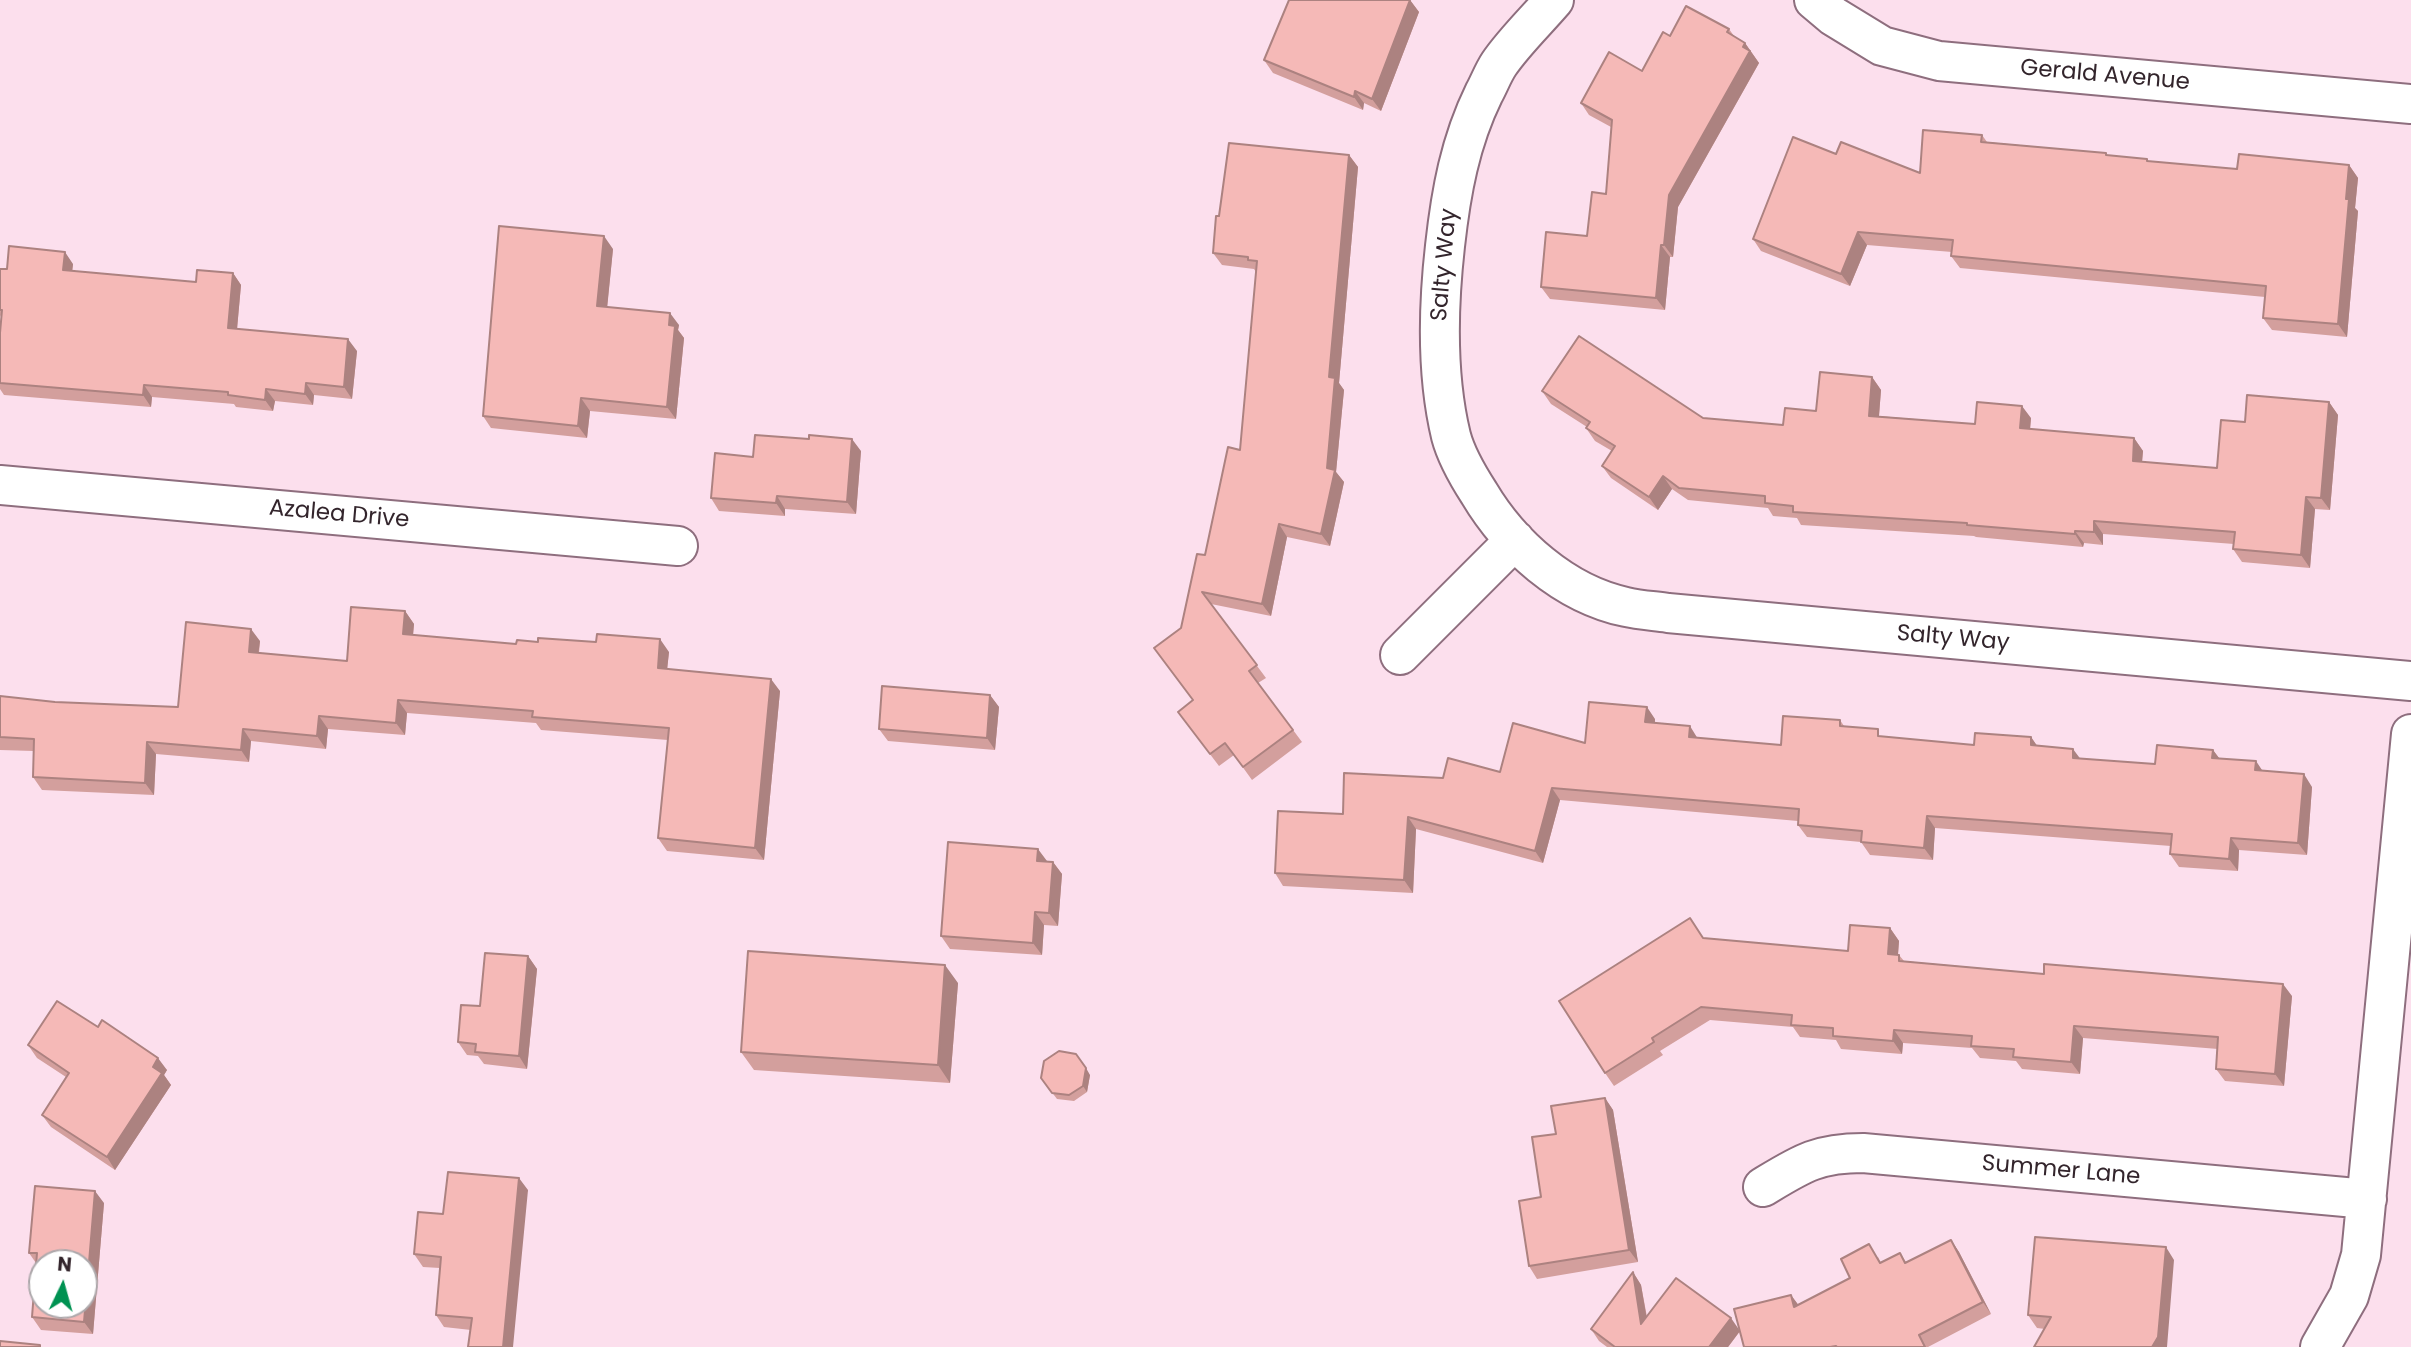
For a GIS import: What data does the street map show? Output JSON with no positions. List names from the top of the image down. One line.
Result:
{"streets":{"street":["Gerald Avenue","Salty Way","Azalea Drive","Summer Lane"]},"north":"top"}
